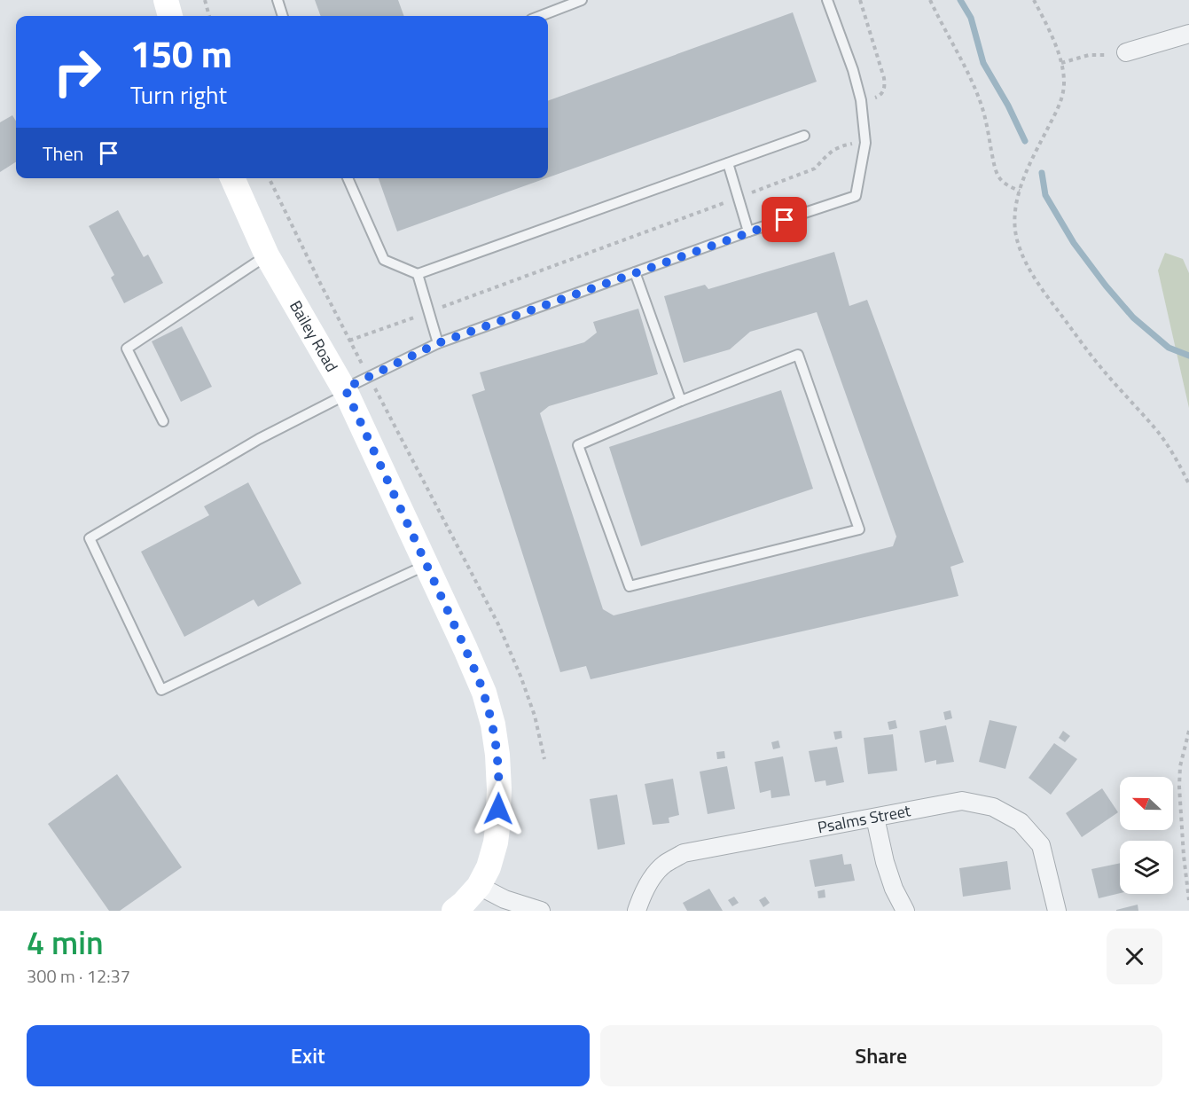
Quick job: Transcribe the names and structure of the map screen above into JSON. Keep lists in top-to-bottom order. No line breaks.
{"streets":{"street":["Bailey Road","Psalms Street"]},"north":"left","page":{"turn":["150 m","Turn right"],"then":"Then","heading":["4 min","300 m · 12:37"],"buttons":["Exit","Share"]}}
